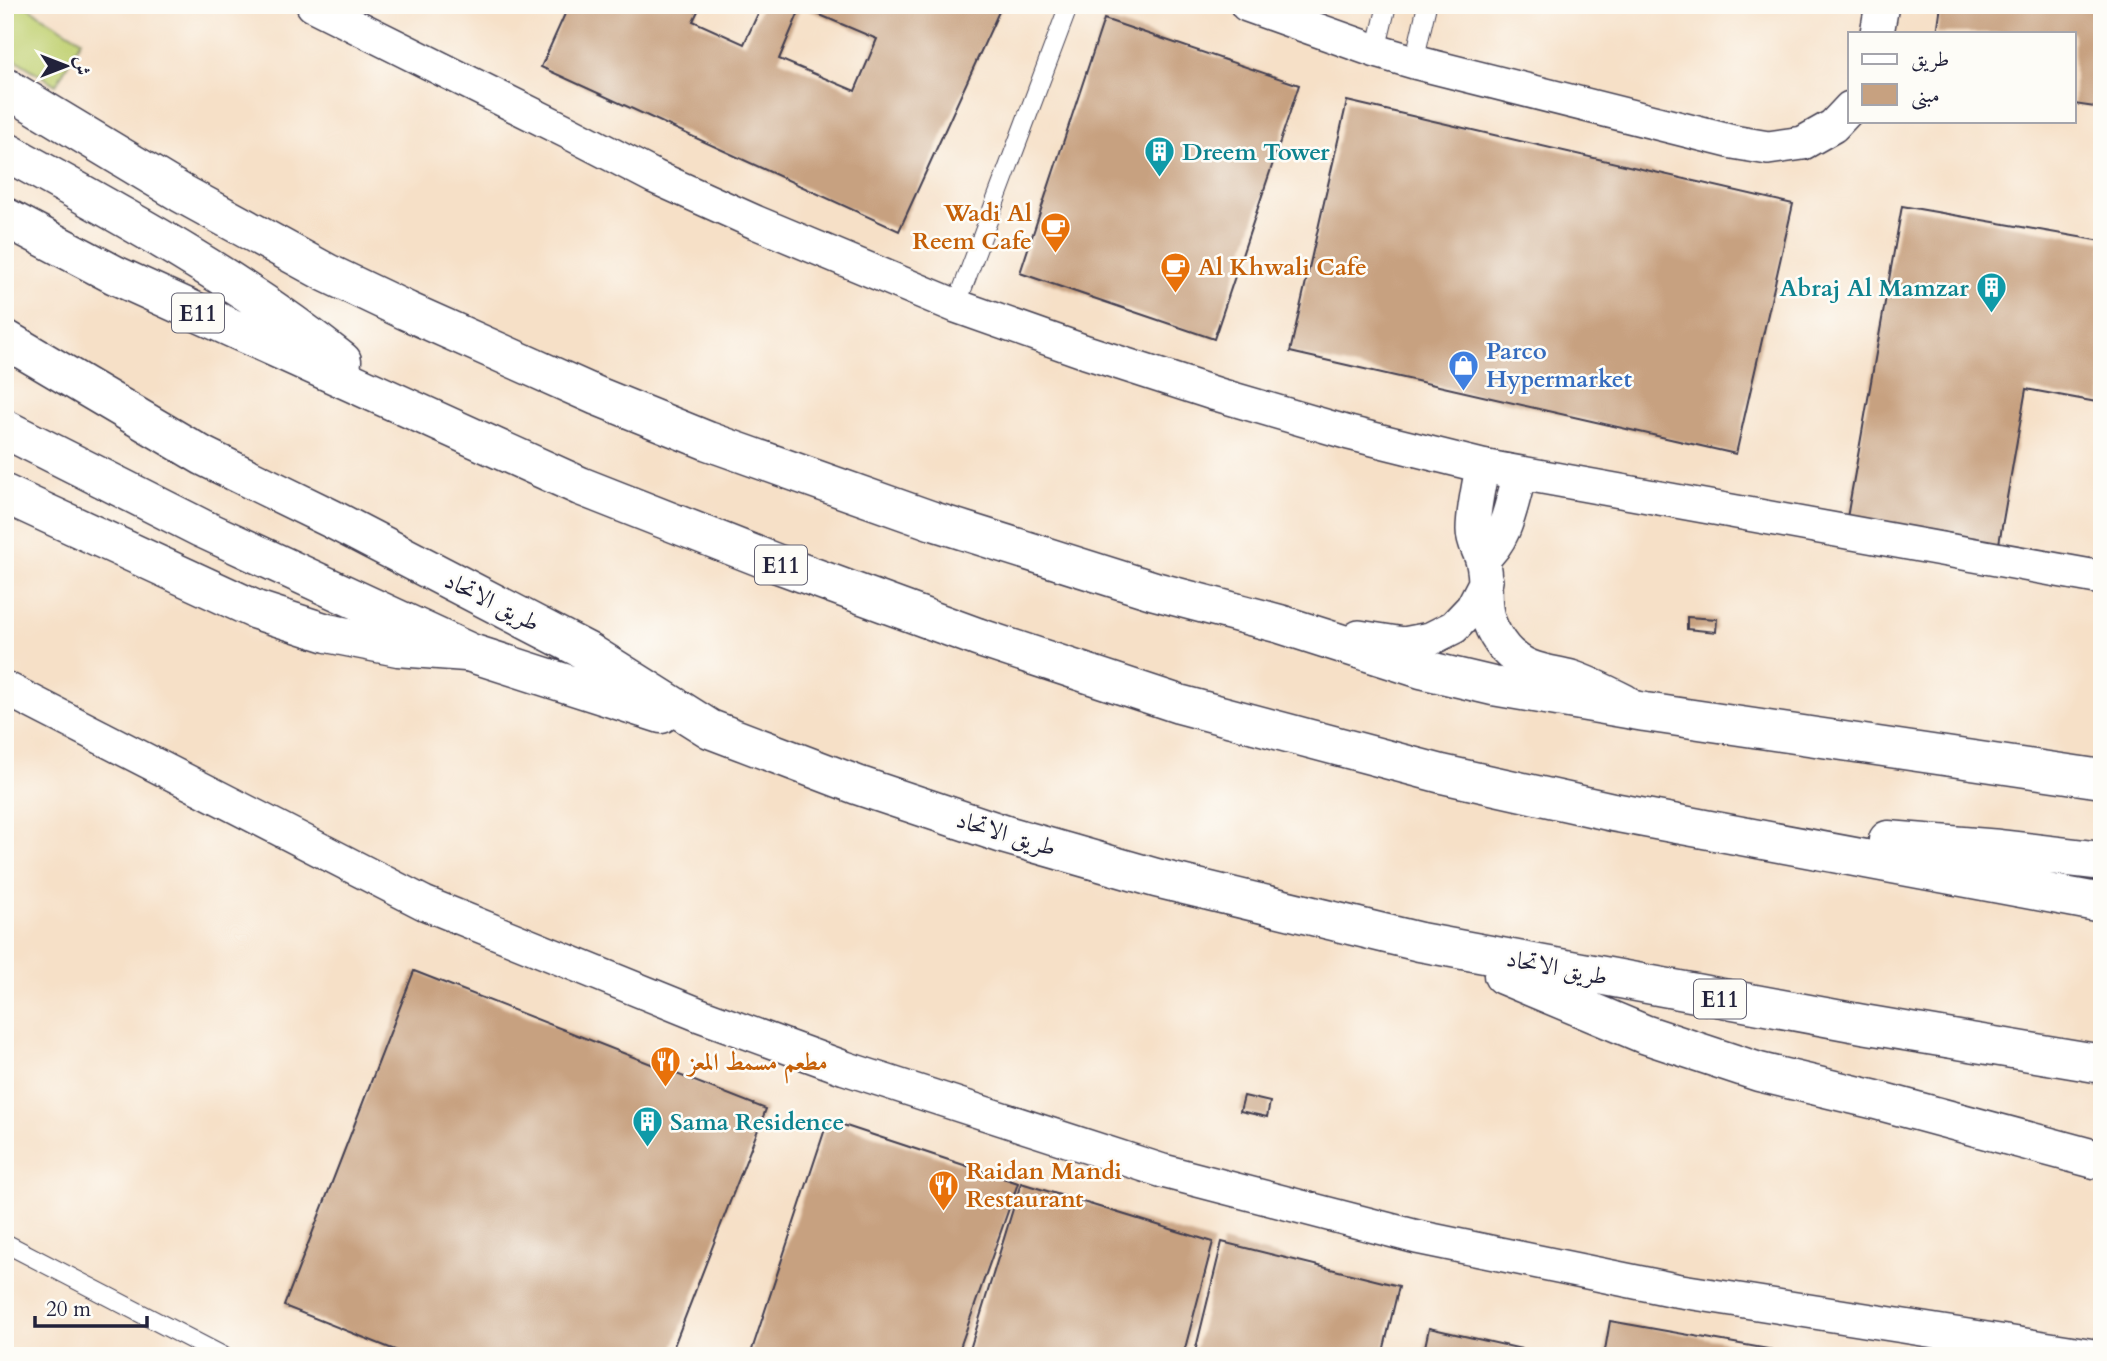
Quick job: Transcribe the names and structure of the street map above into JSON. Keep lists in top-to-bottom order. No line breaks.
{"streets":{"main road":["E11","طريق الاتحاد"]},"places":{"building":["Dreem Tower","Abraj Al Mamzar","Sama Residence"],"cafe":["Wadi Al Reem Cafe","Al Khwali Cafe"],"shop":["Parco Hypermarket"],"restaurant":["مطعم مسمط المعز","Raidan Mandi Restaurant"]},"legend":["طريق","مبنى"],"scale_bar":"20 m","north":"right"}
